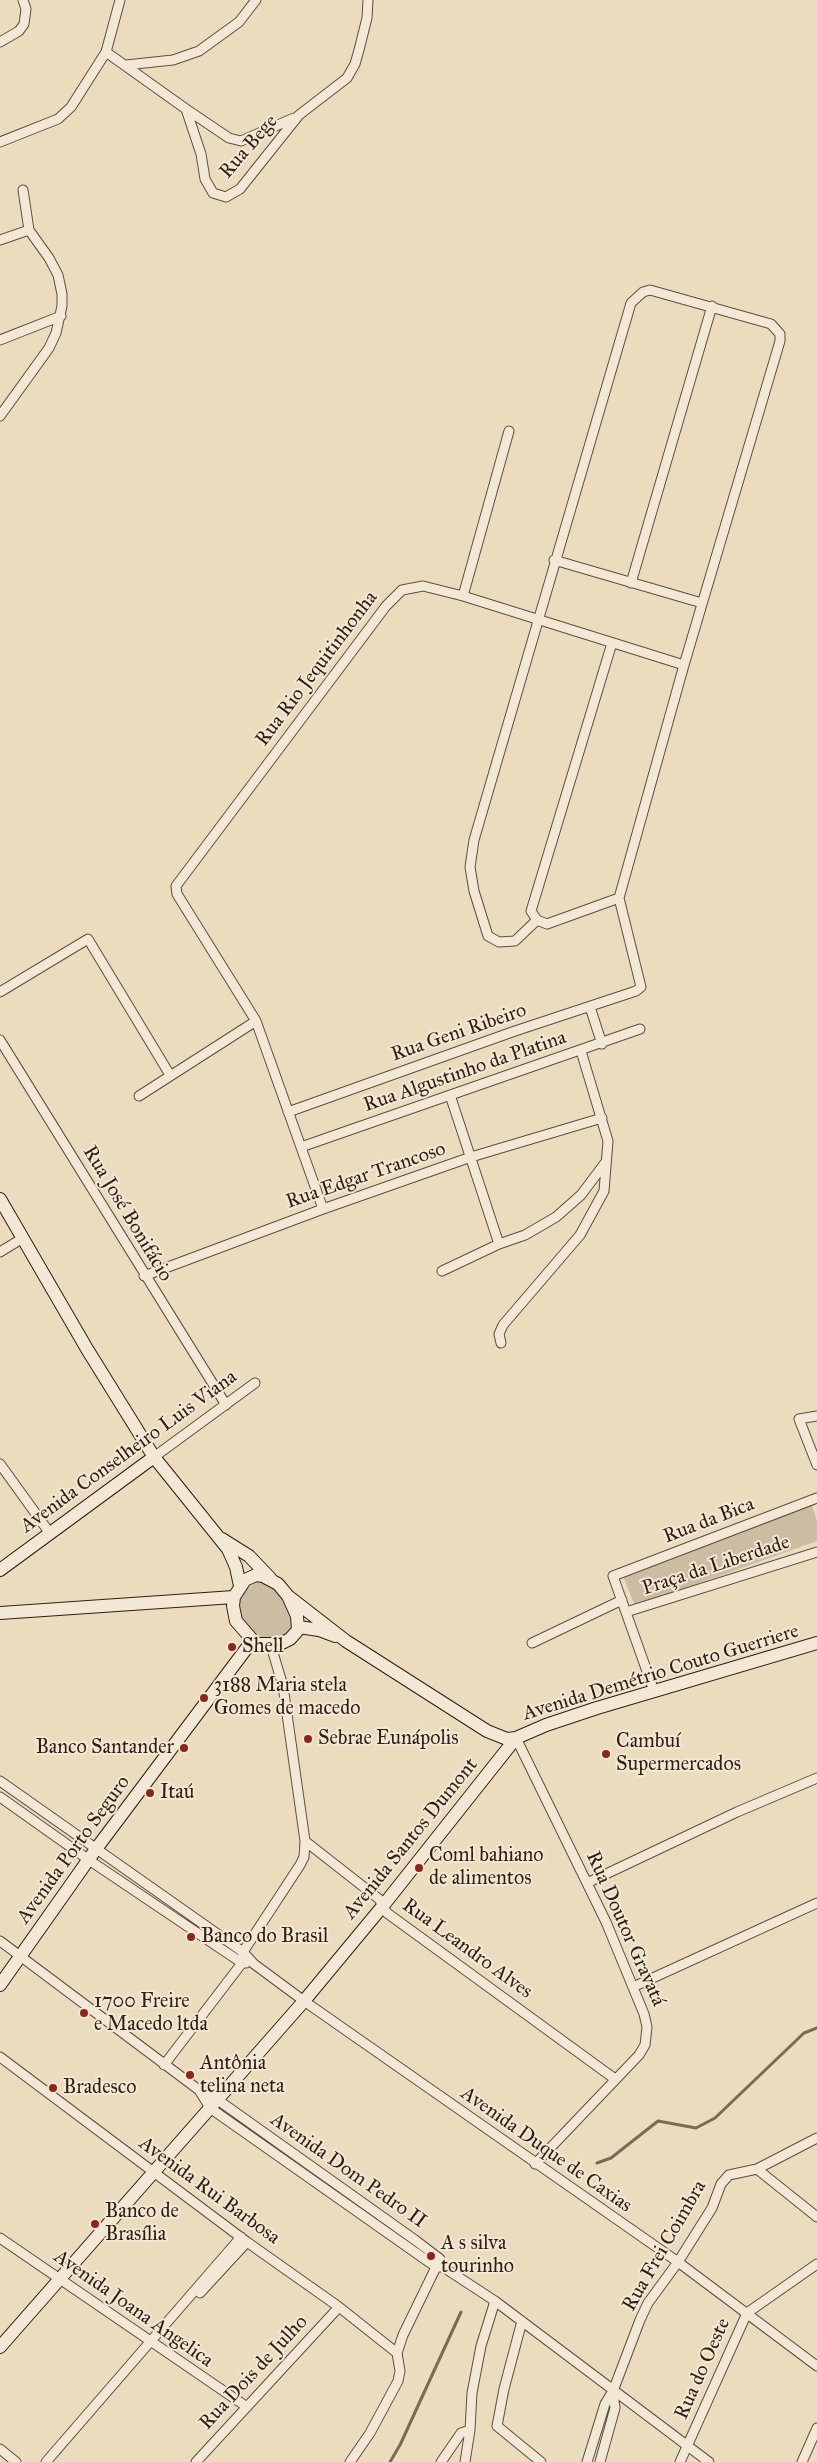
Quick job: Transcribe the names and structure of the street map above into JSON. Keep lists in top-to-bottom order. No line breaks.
{"streets":{"main road":["Avenida Conselheiro Luis Viana","Avenida Demétrio Couto Guerriere","Avenida Santos Dumont","Avenida Porto Seguro"],"street":["Rua Bege","Rua Rio Jequitinhonha","Rua Geni Ribeiro","Rua Algustinho da Platina","Rua Edgar Trancoso","Rua José Bonifácio","Rua da Bica","Praça da Liberdade","Rua Doutor Gravatá","Rua Leandro Alves","Avenida Duque de Caxias","Avenida Dom Pedro II","Avenida Rui Barbosa","Rua Frei Coimbra","Avenida Joana Angelica","Rua do Oeste","Rua Dois de Julho"]},"crossings":[["Rua Edgar Trancoso","Rua José Bonifácio"],["Rua José Bonifácio","Avenida Conselheiro Luis Viana"],["Avenida Demétrio Couto Guerriere","Avenida Santos Dumont"],["Avenida Demétrio Couto Guerriere","Rua Doutor Gravatá"],["Avenida Santos Dumont","Rua Doutor Gravatá"],["Avenida Santos Dumont","Rua Leandro Alves"],["Avenida Santos Dumont","Avenida Duque de Caxias"],["Avenida Santos Dumont","Avenida Dom Pedro II"],["Avenida Santos Dumont","Avenida Rui Barbosa"],["Avenida Santos Dumont","Avenida Joana Angelica"],["Avenida Porto Seguro","Avenida Duque de Caxias"],["Avenida Porto Seguro","Avenida Dom Pedro II"],["Rua Doutor Gravatá","Rua Leandro Alves"],["Rua Doutor Gravatá","Avenida Duque de Caxias"],["Avenida Duque de Caxias","Rua Frei Coimbra"],["Avenida Duque de Caxias","Rua do Oeste"],["Avenida Rui Barbosa","Rua Dois de Julho"],["Avenida Joana Angelica","Rua Dois de Julho"]],"places":["Shell","3188 Maria stela Gomes de macedo","Sebrae Eunápolis","Banco Santander","Cambuí Supermercados","Itaú","Coml bahiano de alimentos","Banco do Brasil","1700 Freire e Macedo ltda","Antônia telina neta","Bradesco","Banco de Brasília","A s silva tourinho"]}
